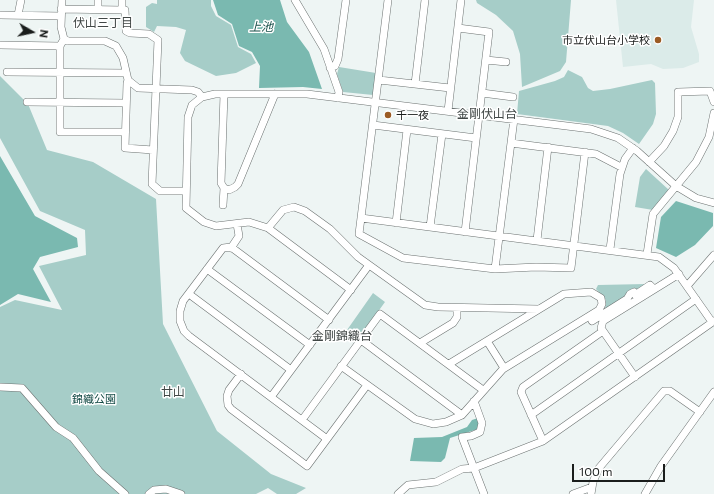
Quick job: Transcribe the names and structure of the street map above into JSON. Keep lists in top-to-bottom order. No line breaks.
{"districts":["伏山三丁目","金剛伏山台","金剛錦織台","廿山"],"water":["上池"],"parks":["錦織公園"],"places":["市立伏山台小学校","千一夜"],"scale_bar":"100 m","north":"right"}
